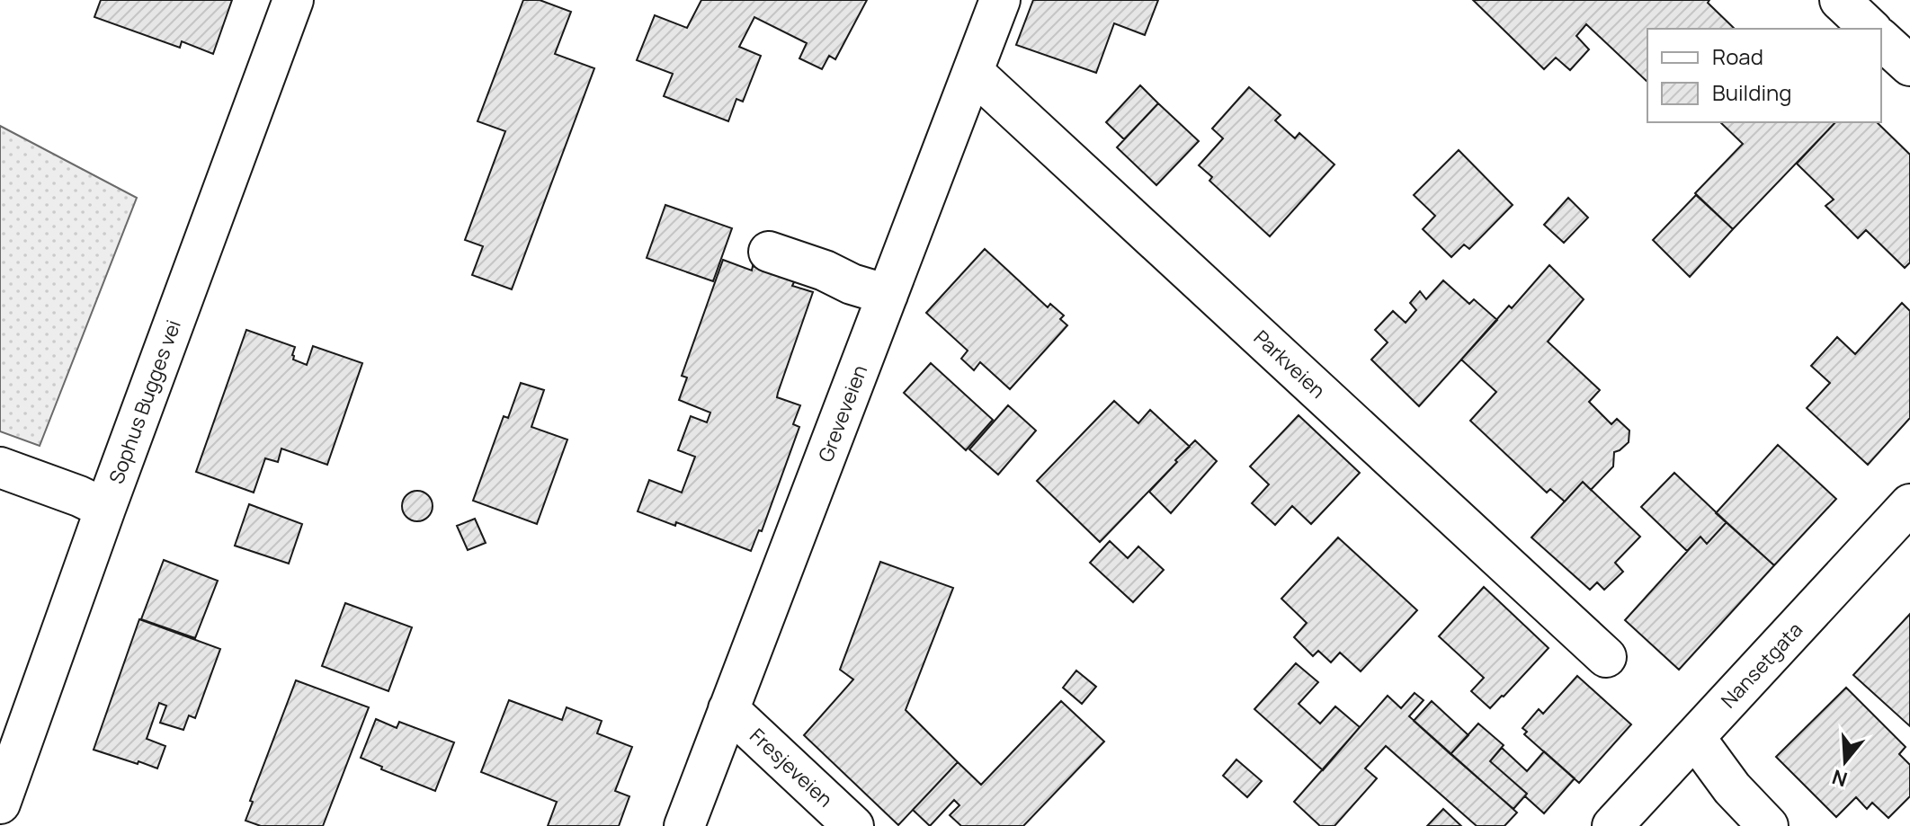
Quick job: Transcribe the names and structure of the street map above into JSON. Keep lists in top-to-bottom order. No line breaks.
{"streets":{"street":["Parkveien","Sophus Bugges vei","Greveveien","Nansetgata","Fresjeveien"]},"crossings":[["Parkveien","Greveveien"],["Greveveien","Fresjeveien"]],"legend":["Road","Building"],"north":"bottom"}
